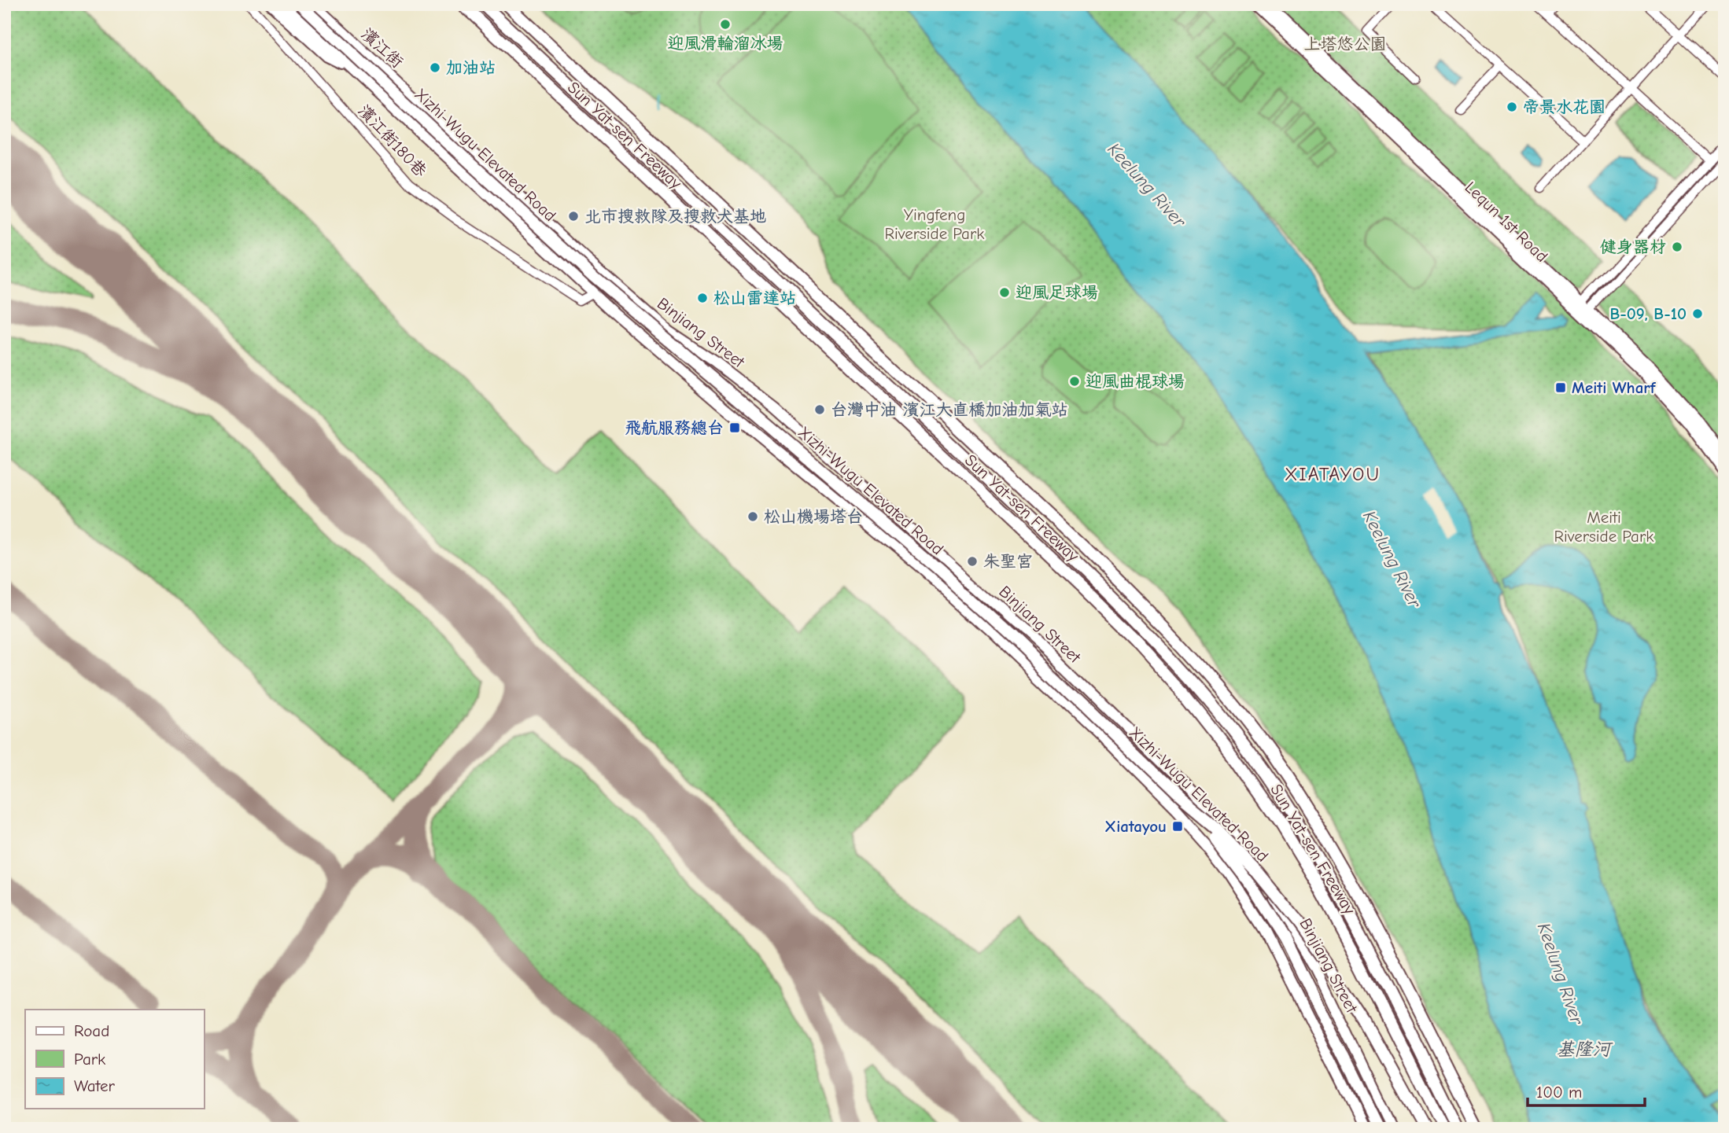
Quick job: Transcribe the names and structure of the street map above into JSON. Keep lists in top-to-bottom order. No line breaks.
{"streets":{"highway":["Sun Yat-sen Freeway","Xizhi-Wugu Elevated Road"],"main road":["濱江街","Lequn 1st Road","Binjiang Street"],"street":["濱江街180巷"]},"crossings":[["濱江街","Binjiang Street"]],"districts":["XIATAYOU"],"water":["Keelung River","基隆河"],"parks":["上塔悠公園","Yingfeng Riverside Park","Meiti Riverside Park"],"places":{"other":["迎風滑輪溜冰場","加油站","帝景水花園","北市搜救隊及搜救犬基地","健身器材","迎風足球場","松山雷達站","B-09, B-10","迎風曲棍球場","台灣中油 濱江大直橋加油加氣站","松山機場塔台","朱聖宮"],"transit":["Meiti Wharf","飛航服務總台","Xiatayou"]},"legend":["Road","Park","Water"],"scale_bar":"100 m"}
